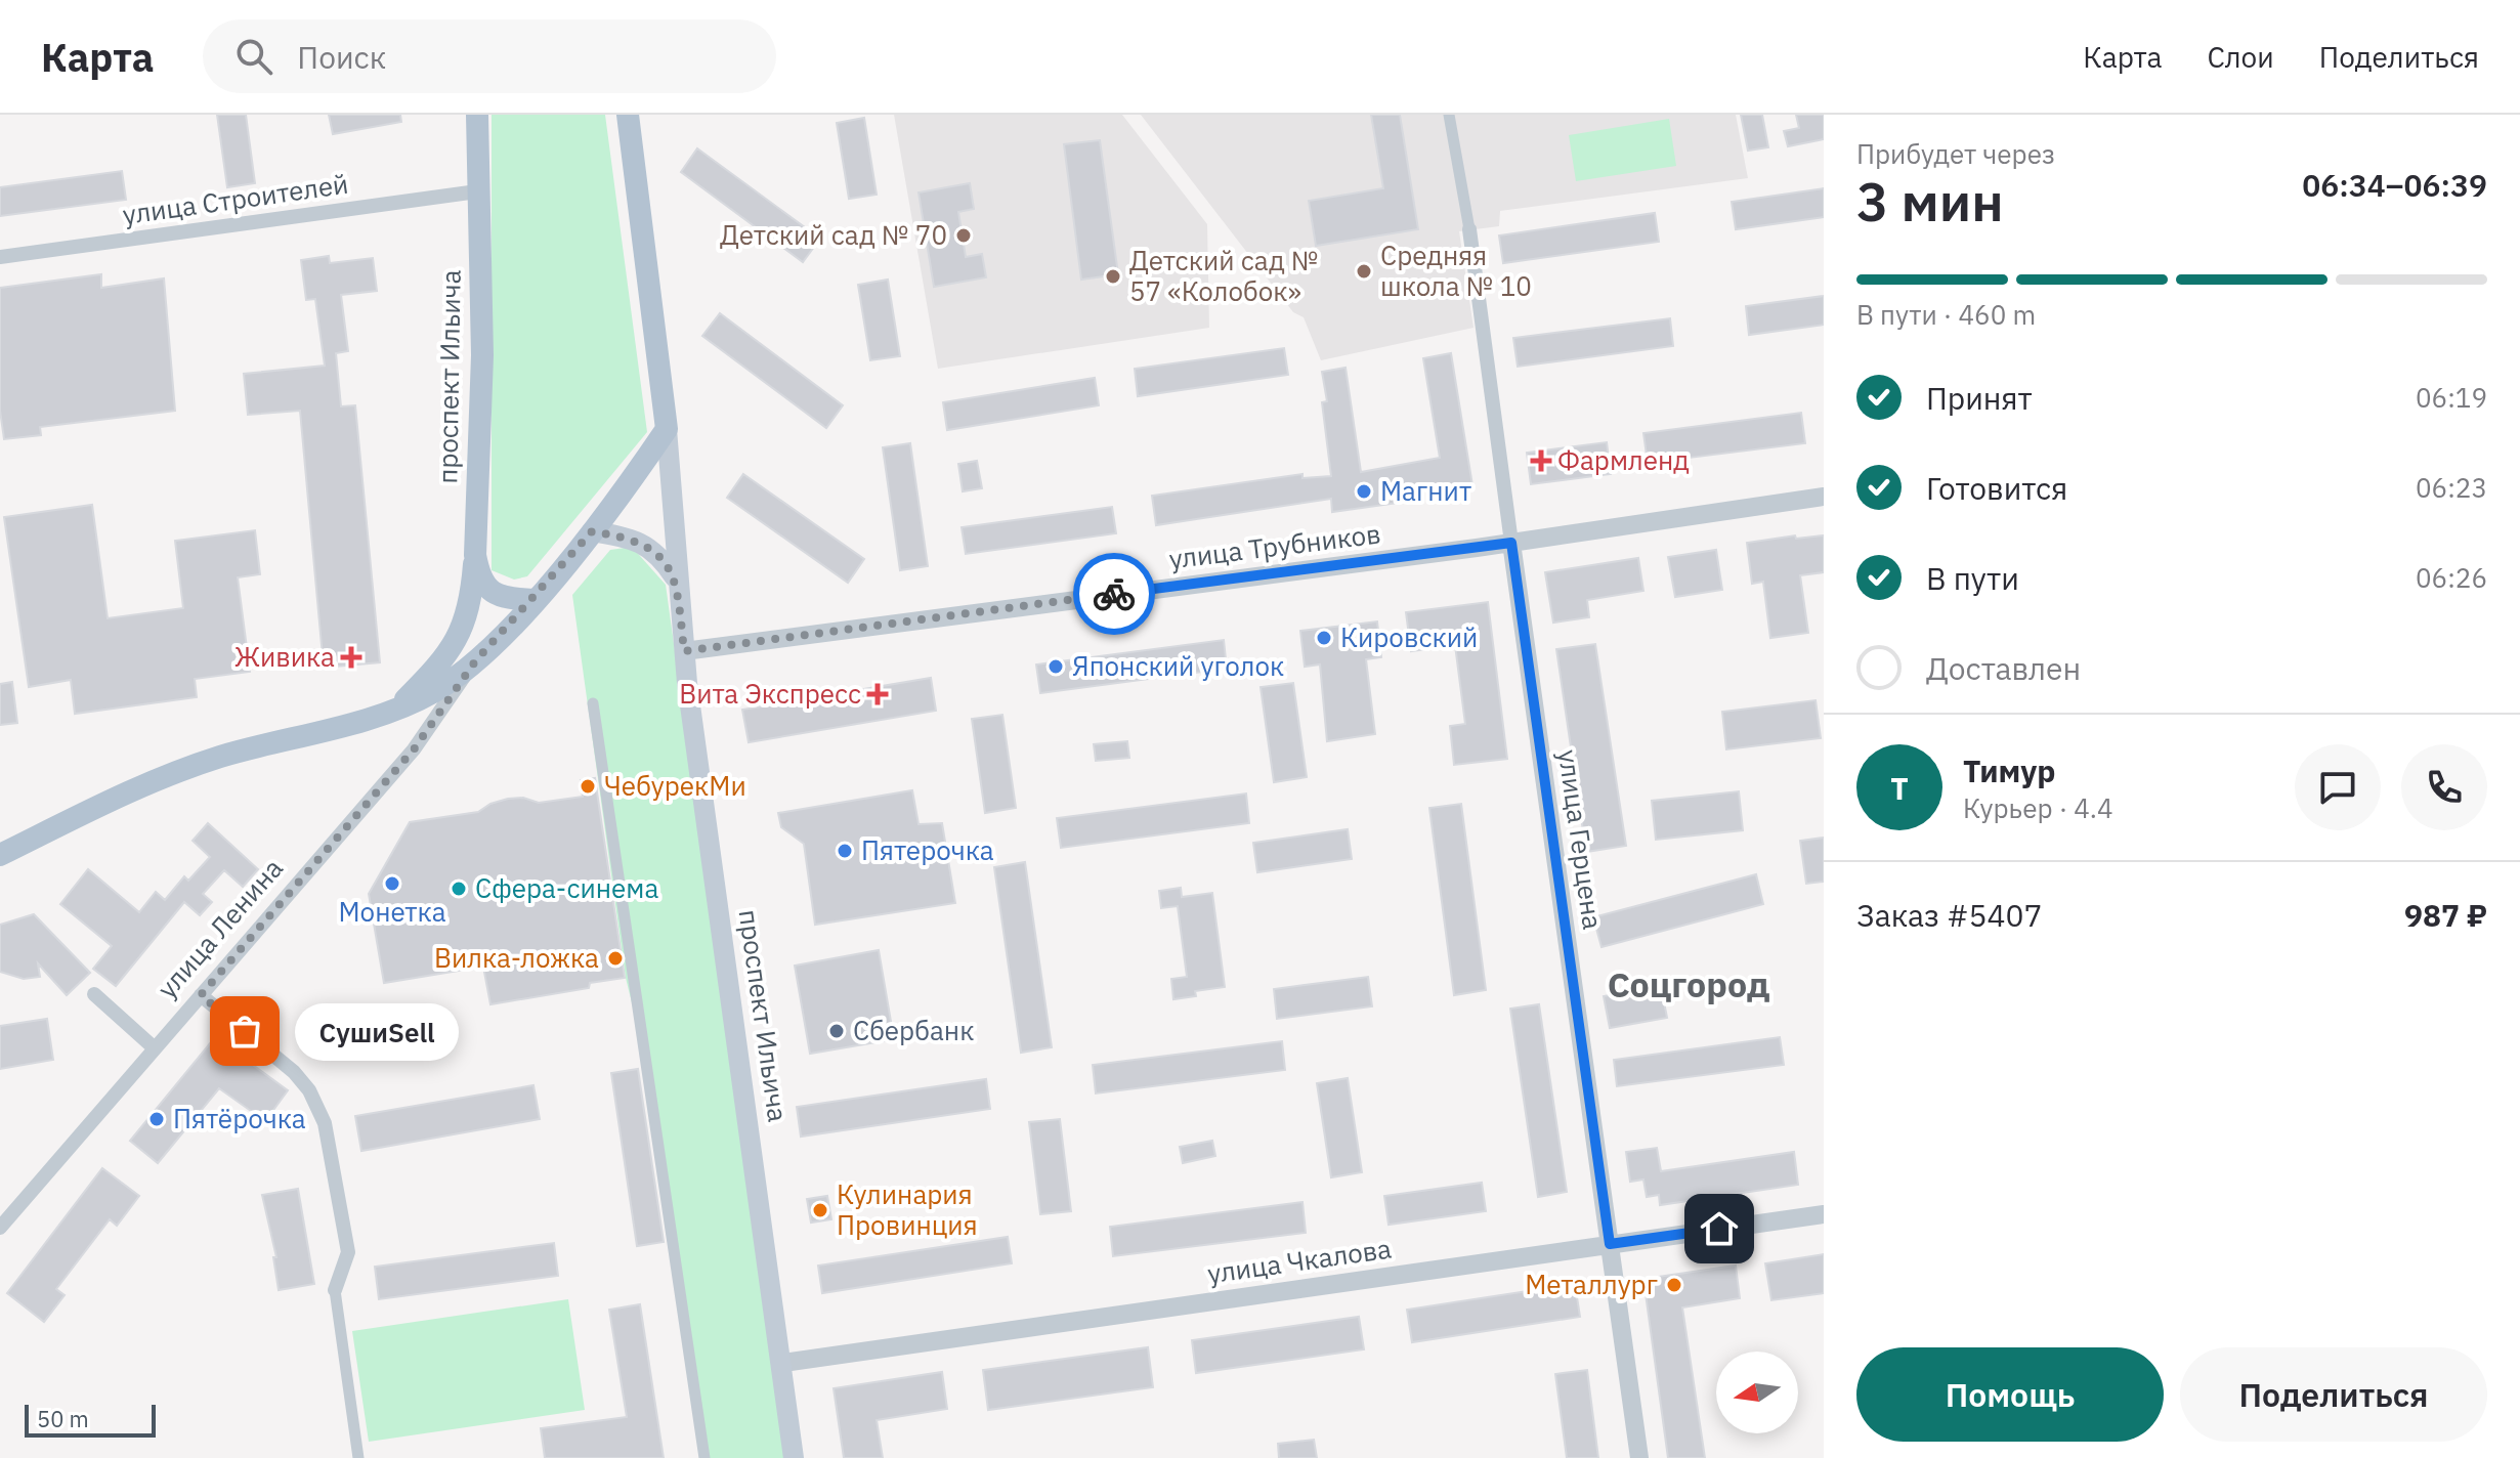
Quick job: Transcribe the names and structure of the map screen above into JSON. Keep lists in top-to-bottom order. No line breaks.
{"streets":{"main road":["проспект Ильича","улица Ленина"],"street":["улица Строителей","улица Трубников","улица Герцена","улица Чкалова"]},"crossings":[["улица Строителей","проспект Ильича"],["проспект Ильича","улица Трубников"],["проспект Ильича","улица Ленина"],["проспект Ильича","улица Чкалова"],["улица Трубников","улица Герцена"],["улица Герцена","улица Чкалова"]],"districts":["Соцгород"],"places":{"other":["Детский сад № 70","Средняя школа № 10","Детский сад № 57 «Колобок»","Магнит","Кировский","Японский уголок","ЧебурекМи","Пятерочка","Монетка","Сфера-синема","Вилка-ложка","СушиSell","Сбербанк","Пятёрочка","Кулинария Провинция","Металлург"],"health":["Фармленд","Живика","Вита Экспресс"]},"scale_bar":"50 m","north":"left","page":{"header":"Карта","search":"Поиск","nav":["Карта","Слои","Поделиться"],"heading":["3 мин","Прибудет через","06:34–06:39"],"panel":["Тимур","Курьер · 4.4","Заказ #5407","987 ₽"],"bar":"В пути · 460 m","list":[["Принят","06:19"],["Готовится","06:23"],["В пути","06:26"],"Доставлен"],"round":"Т","bubble":"СушиSell","buttons":["Помощь","Поделиться"],"scale":"50 m"}}
